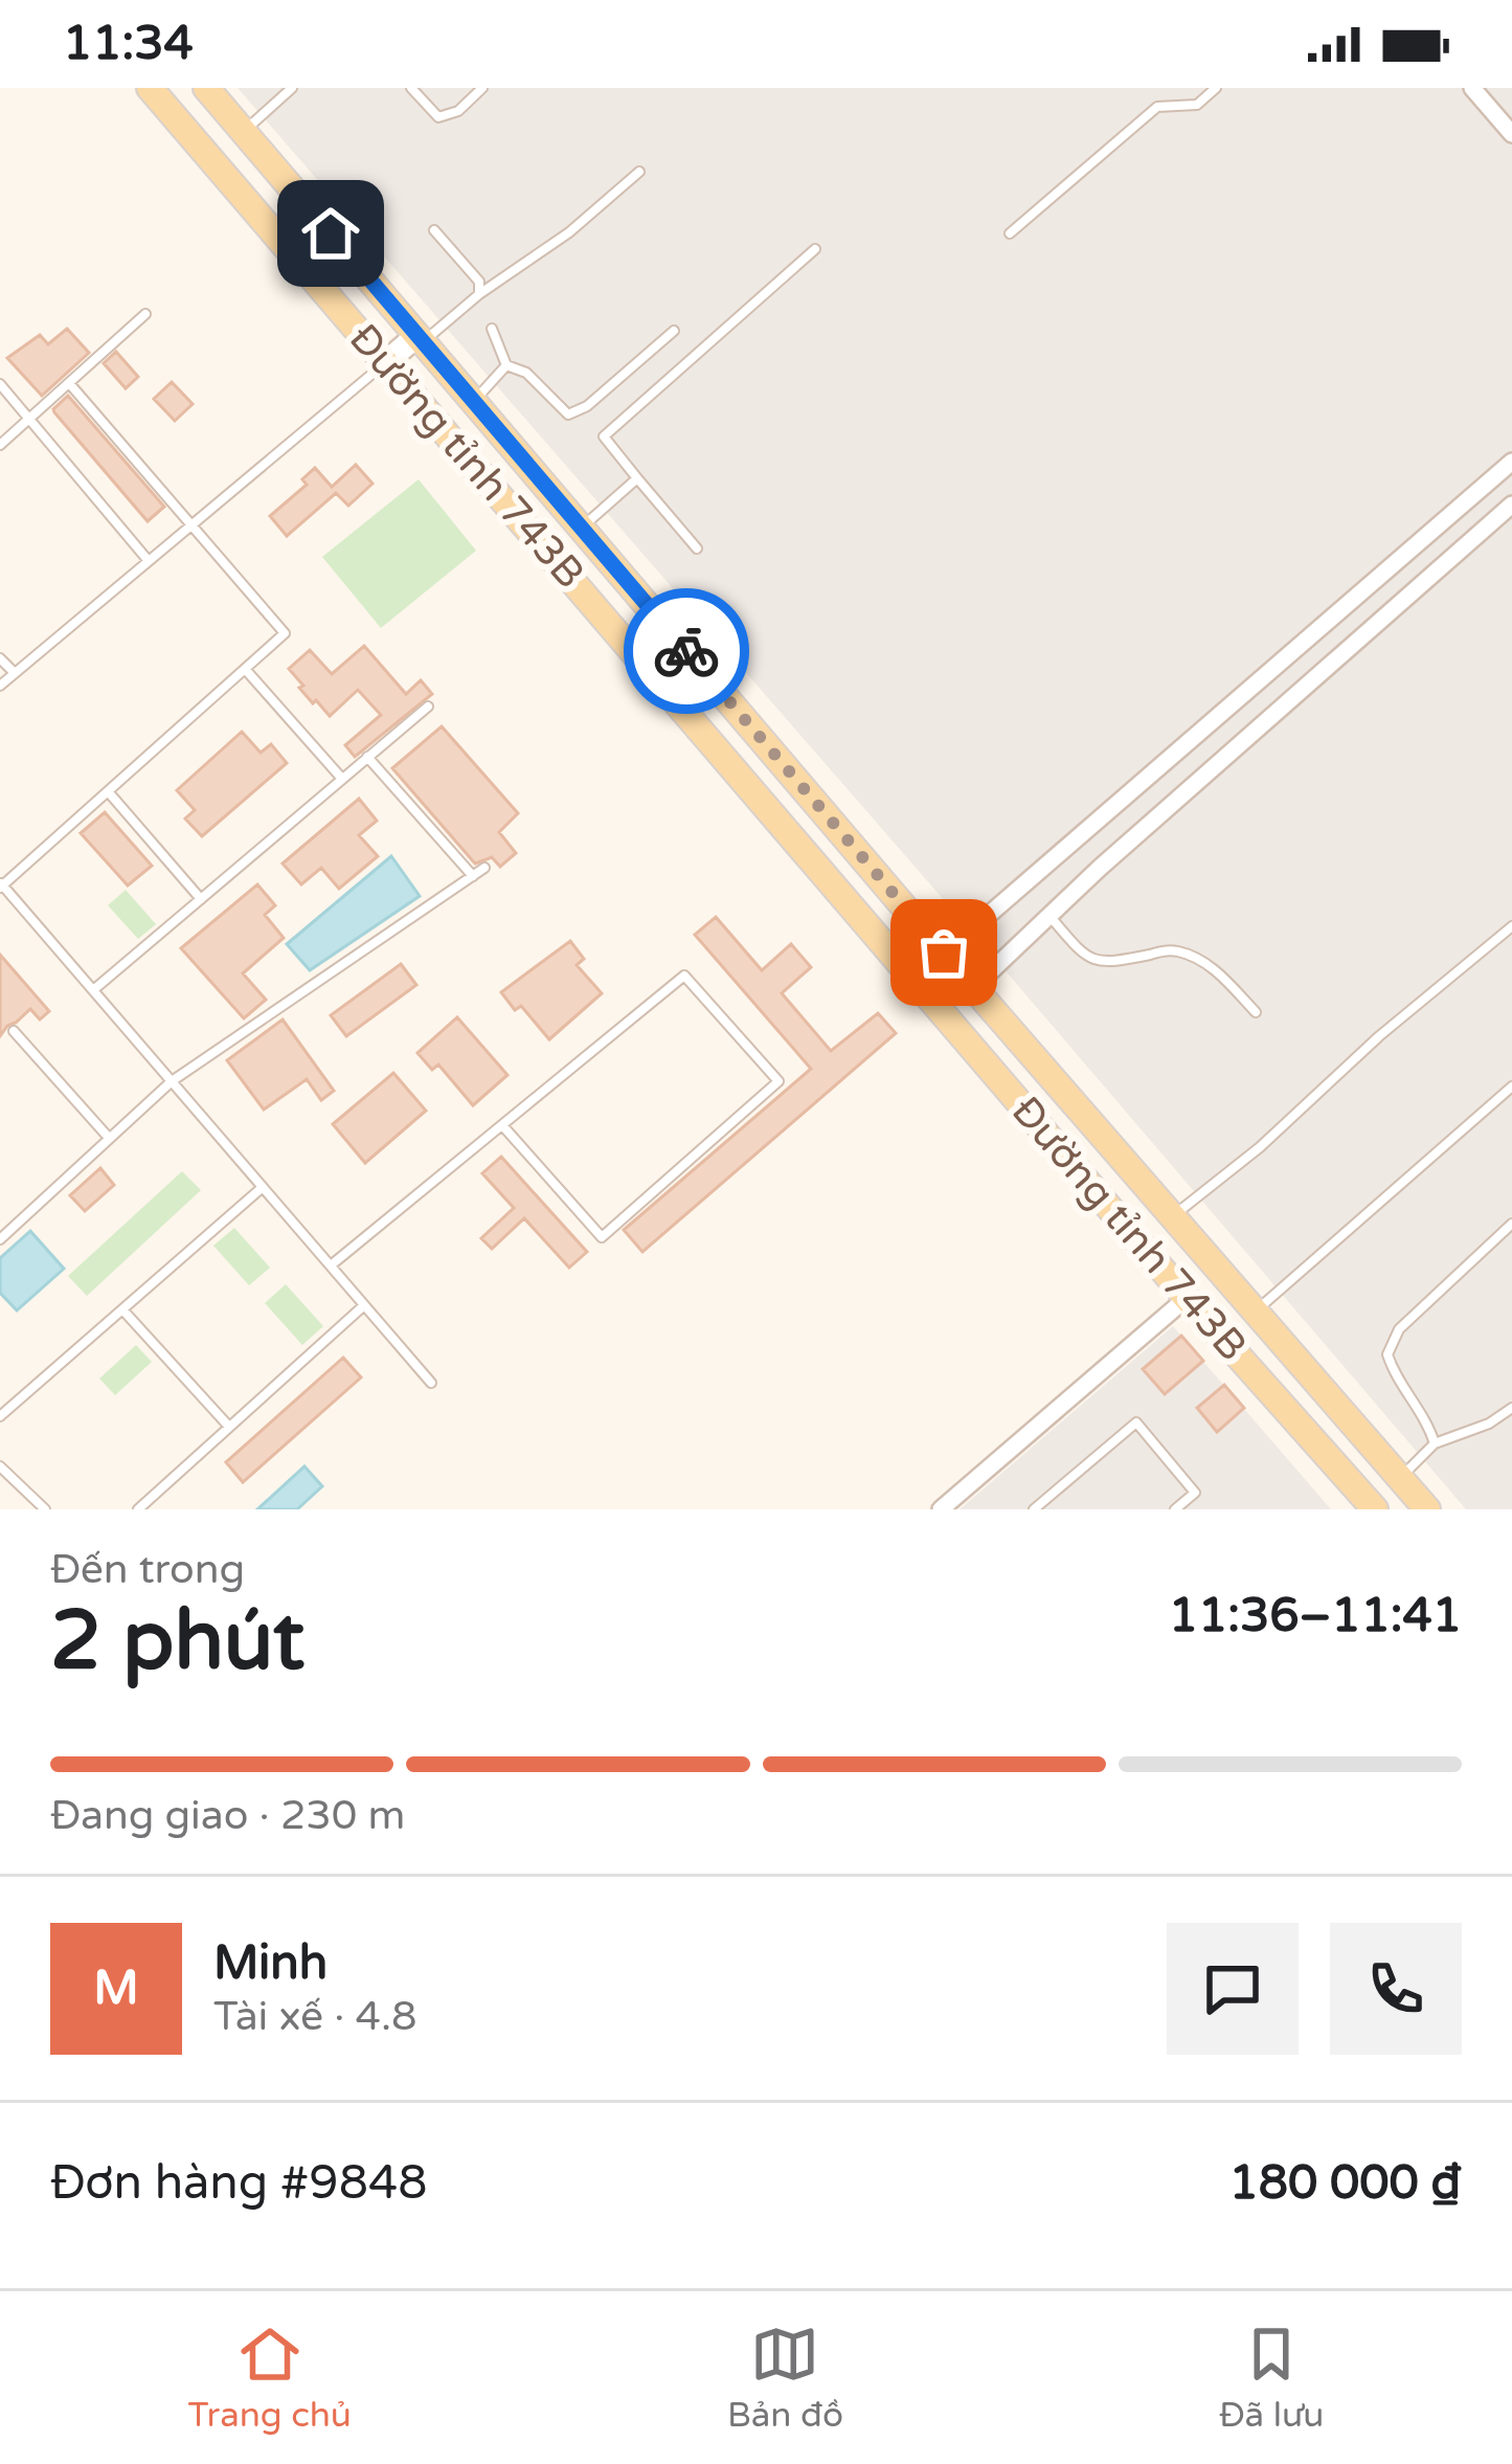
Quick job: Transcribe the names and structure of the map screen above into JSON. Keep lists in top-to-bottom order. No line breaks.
{"streets":{"main road":["Đường tỉnh 743B"]},"page":{"status":"11:34","heading":["2 phút","Đến trong","11:36–11:41"],"panel":["Minh","Tài xế · 4.8","Đơn hàng #9848","180 000 ₫"],"bar":"Đang giao · 230 m","round":"M","tabs":["Trang chủ","Bản đồ","Đã lưu"]}}
